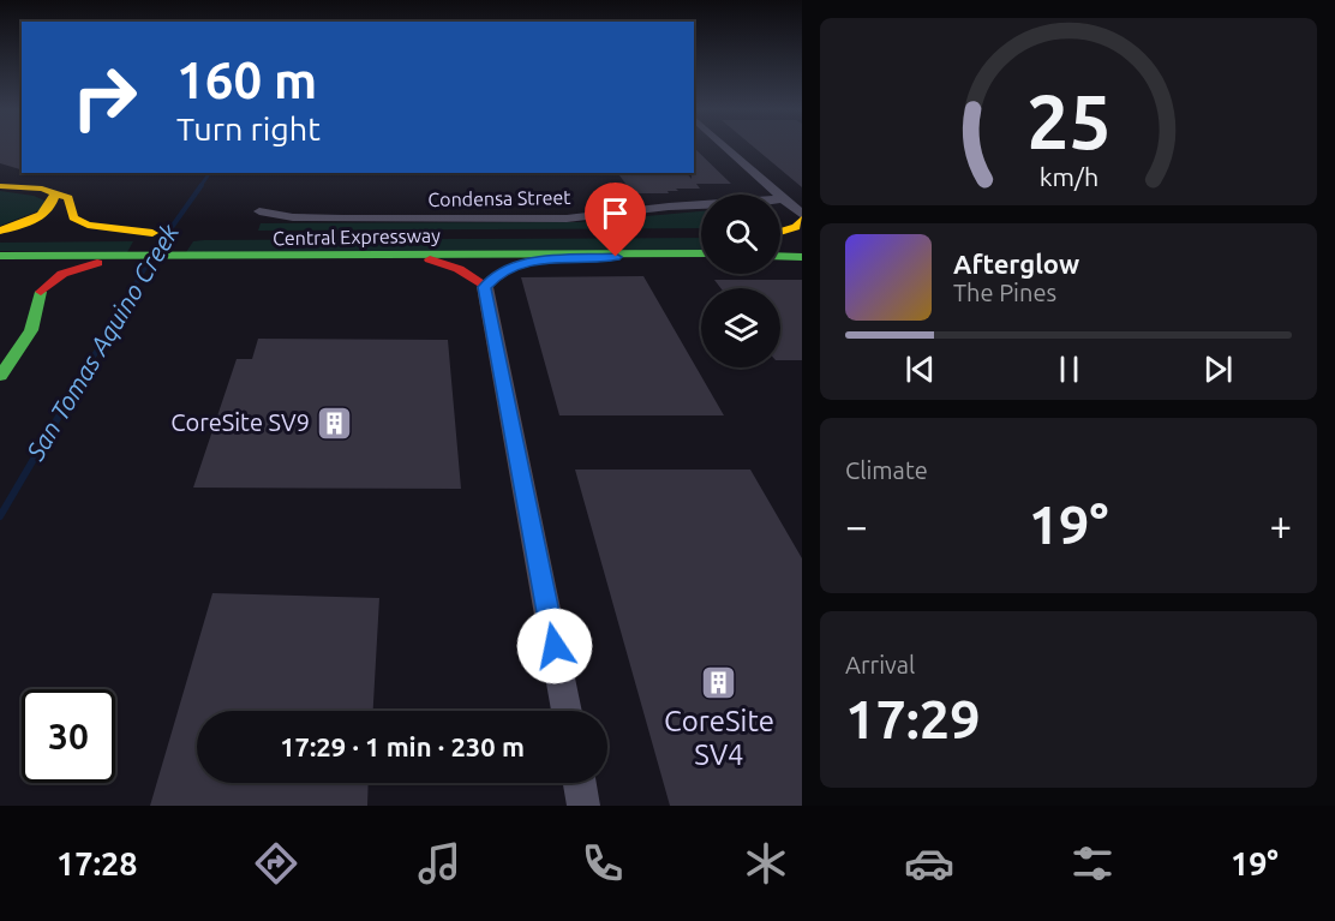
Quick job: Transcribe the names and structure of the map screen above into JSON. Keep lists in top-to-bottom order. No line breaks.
{"streets":{"highway":["Central Expressway"],"street":["Condensa Street"]},"water":["San Tomas Aquino Creek"],"places":{"building":["CoreSite SV9","CoreSite SV4"]},"page":{"turn":["160 m","Turn right"],"song":["Afterglow","The Pines"],"tile":["Climate",["Arrival","17:29"]],"heat":["−","19°","+"],"limit":"30","trip":"17:29 · 1 min · 230 m","tabs":["17:28","19°"],"gauge":["25","km/h"]}}
